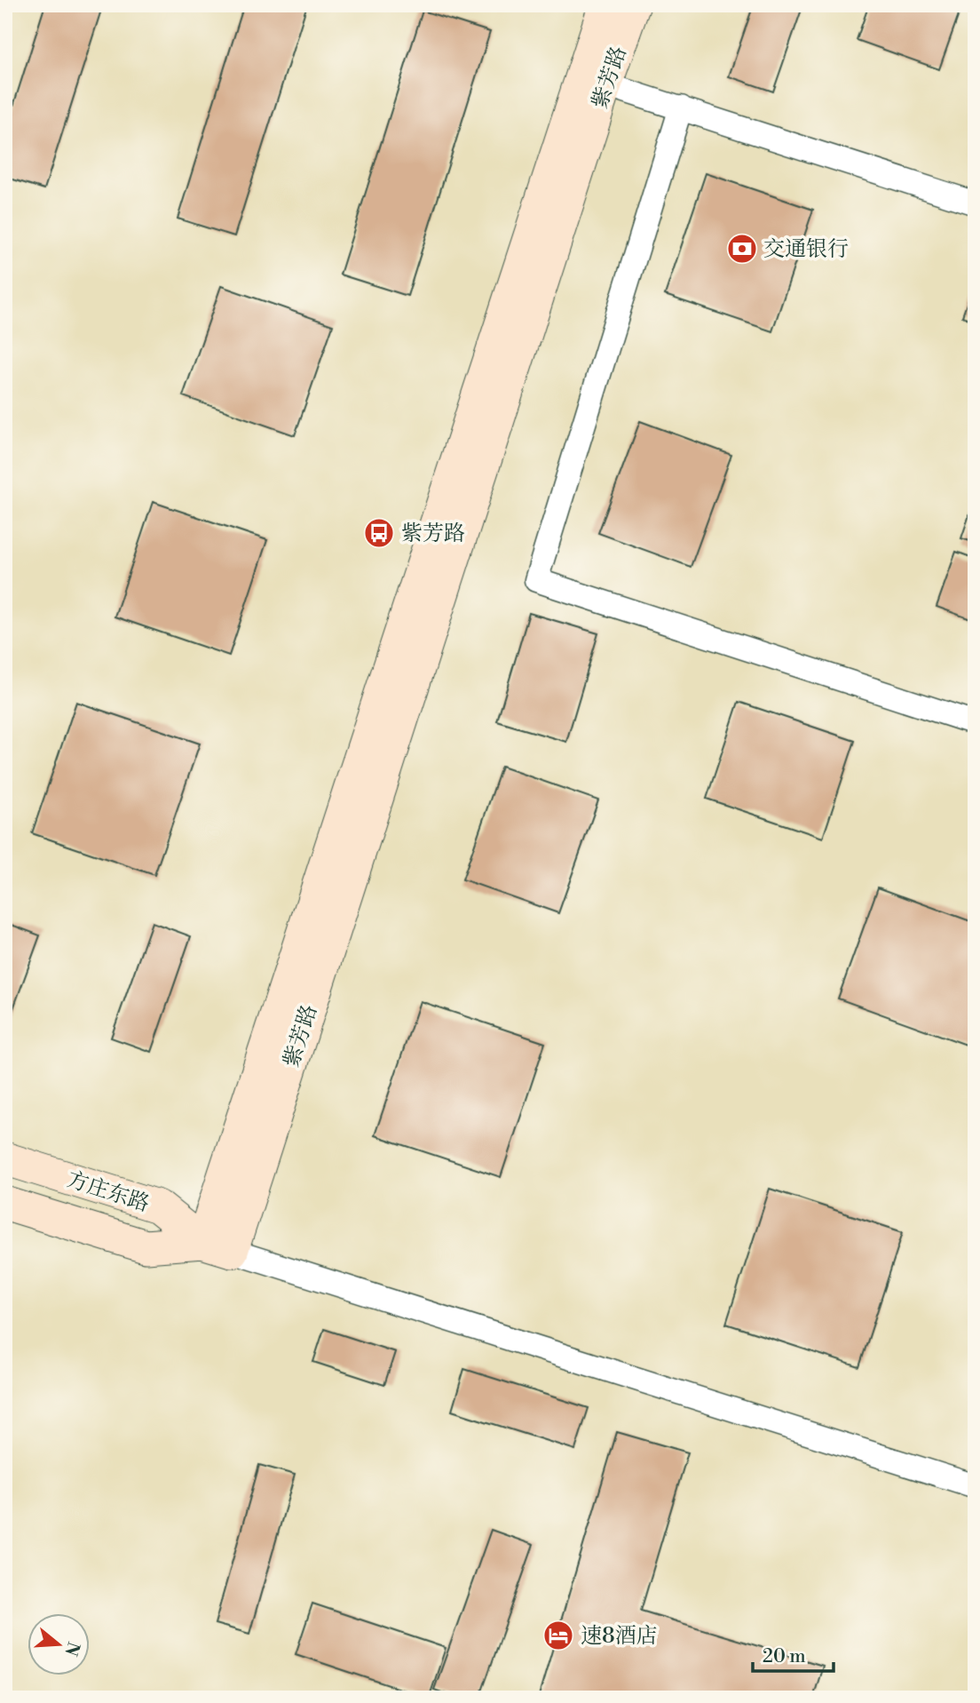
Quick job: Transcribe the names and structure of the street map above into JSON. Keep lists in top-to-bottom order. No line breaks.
{"streets":{"street":["紫芳路","方庄东路"]},"crossings":[["紫芳路","方庄东路"]],"places":{"bank":["交通银行"],"bus stop":["紫芳路"],"hotel":["速8酒店"]},"scale_bar":"20 m","north":"right"}
